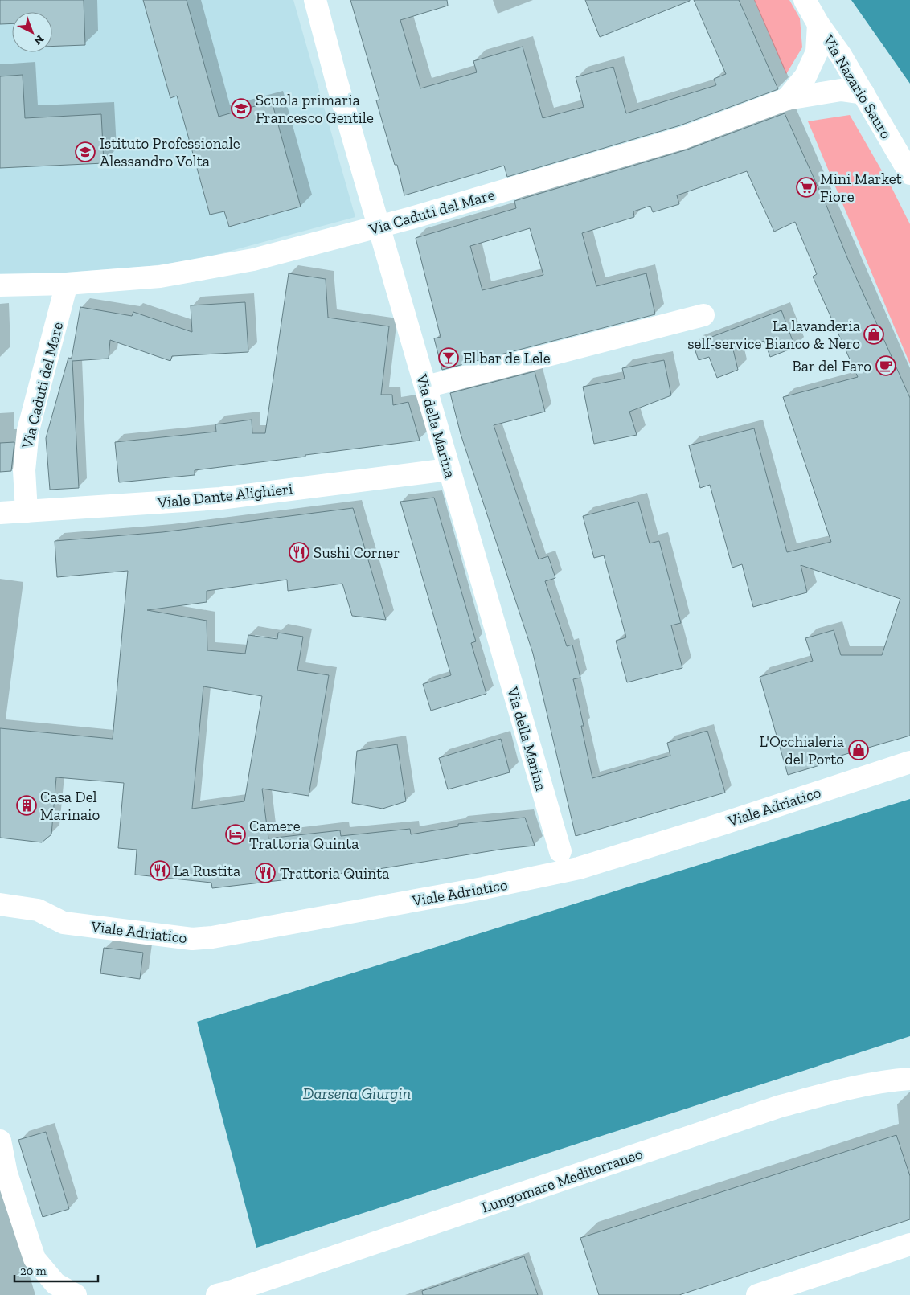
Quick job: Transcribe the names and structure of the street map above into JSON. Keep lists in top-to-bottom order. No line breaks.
{"streets":{"street":["Via Nazario Sauro","Via Caduti del Mare","Via della Marina","Viale Dante Alighieri","Viale Adriatico","Lungomare Mediterraneo"]},"crossings":[["Via Nazario Sauro","Via Caduti del Mare"],["Via Caduti del Mare","Via della Marina"],["Via Caduti del Mare","Viale Dante Alighieri"],["Via della Marina","Viale Dante Alighieri"]],"water":["Darsena Giurgin"],"places":{"school or university":["Scuola primaria Francesco Gentile","Istituto Professionale Alessandro Volta"],"supermarket":["Mini Market Fiore"],"shop":["La lavanderia self-service Bianco & Nero","L'Occhialeria del Porto"],"bar":["El bar de Lele"],"cafe":["Bar del Faro"],"restaurant":["Sushi Corner","La Rustita","Trattoria Quinta"],"building":["Casa Del Marinaio"],"hotel":["Camere Trattoria Quinta"]},"scale_bar":"20 m","north":"bottom right"}
